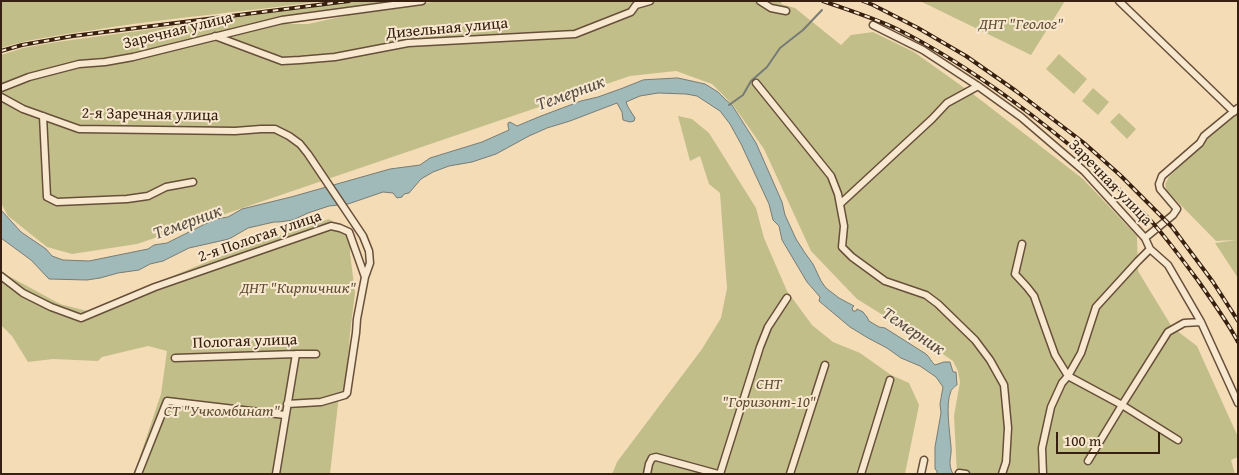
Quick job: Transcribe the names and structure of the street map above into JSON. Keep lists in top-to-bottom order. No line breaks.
{"streets":{"street":["Дизельная улица","Заречная улица","2-я Заречная улица","2-я Пологая улица","Пологая улица"]},"crossings":[["Дизельная улица","Заречная улица"],["2-я Заречная улица","2-я Пологая улица"]],"water":["Темерник"],"parks":["ДНТ \"Геолог\"","ДНТ \"Кирпичник\"","СНТ \"Горизонт-10\"","СТ \"Учкомбинат\""],"scale_bar":"100 m"}
